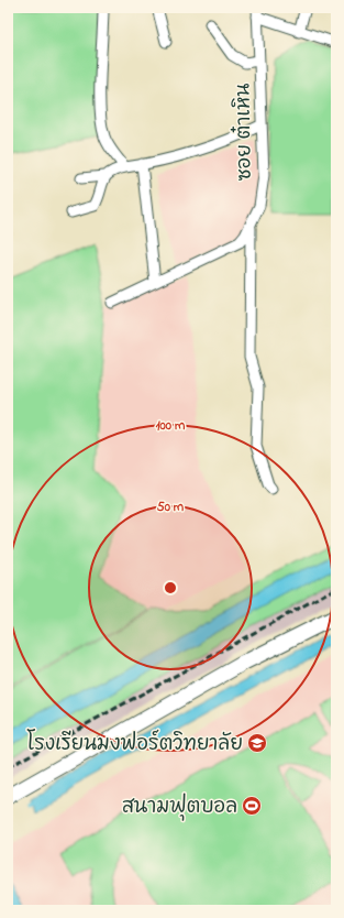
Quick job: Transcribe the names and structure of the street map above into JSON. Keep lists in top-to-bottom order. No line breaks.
{"streets":{"street":["ซอย ต๋าเหิน"]},"places":{"school or university":["โรงเรียนมงฟอร์ตวิทยาลัย"],"sports":["สนามฟุตบอล"]},"rings":["100 m","50 m"]}
